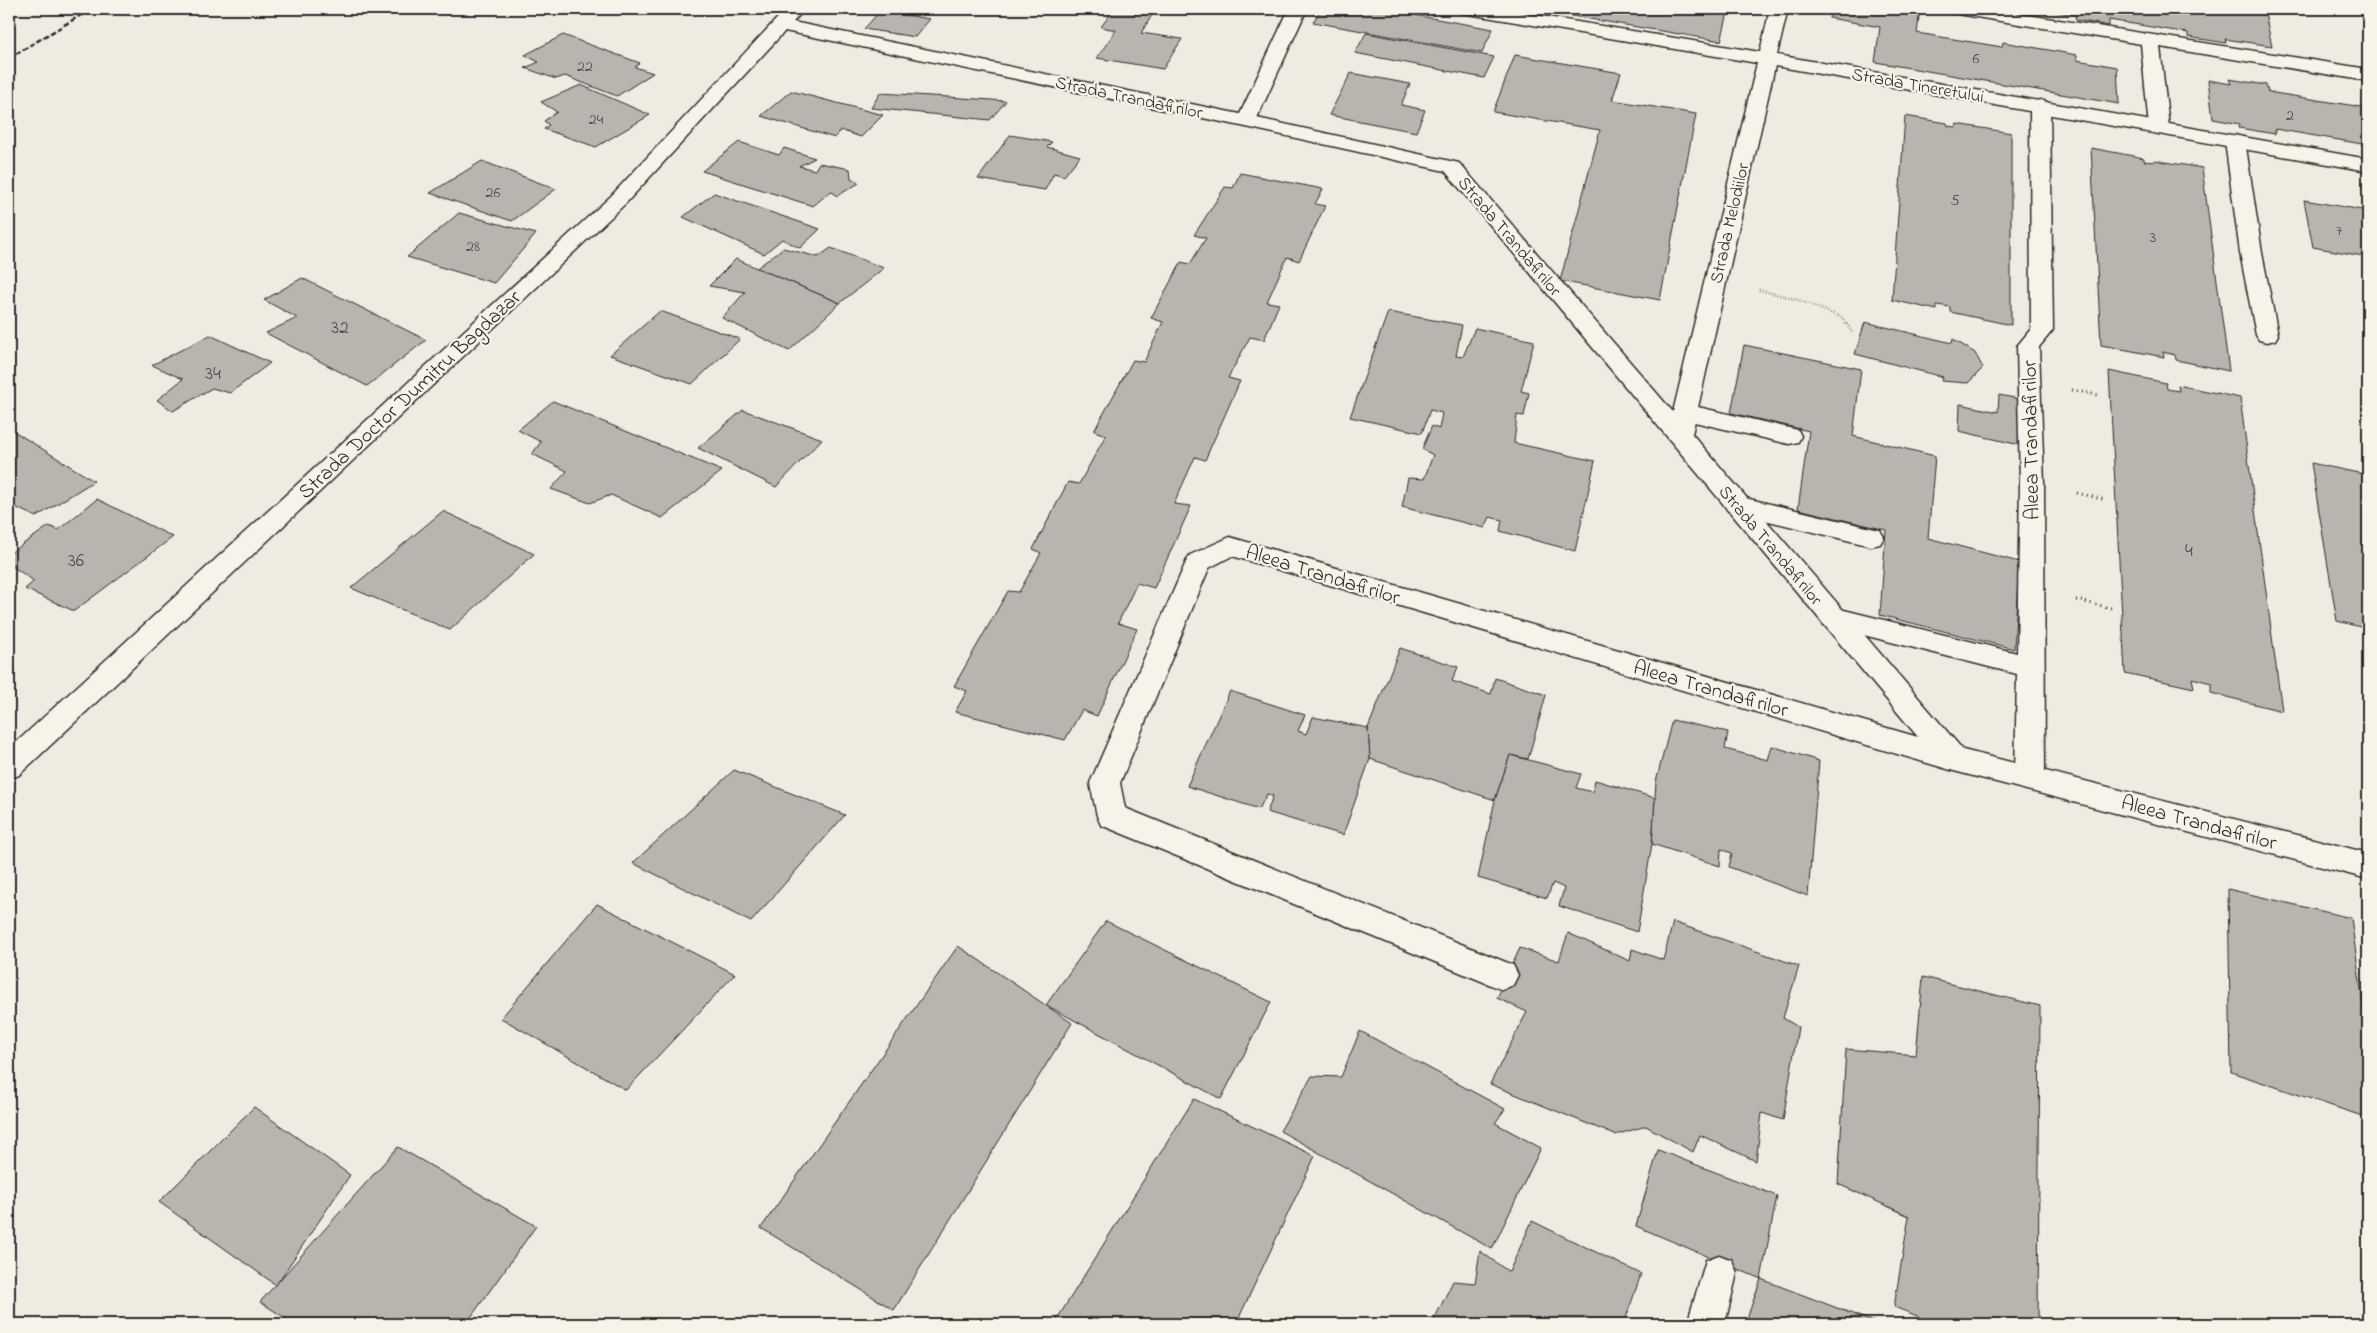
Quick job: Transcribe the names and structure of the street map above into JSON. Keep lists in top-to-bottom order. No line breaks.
{"streets":{"street":["Strada Tineretului","Strada Trandafirilor","Strada Melodiilor","Strada Doctor Dumitru Bagdazar","Aleea Trandafirilor"]},"crossings":[["Strada Tineretului","Strada Melodiilor"],["Strada Tineretului","Aleea Trandafirilor"],["Strada Trandafirilor","Strada Melodiilor"],["Strada Trandafirilor","Strada Doctor Dumitru Bagdazar"],["Strada Trandafirilor","Aleea Trandafirilor"]],"house_numbers":["6","22","2","24","26","5","7","3","28","32","34","4","36"]}
